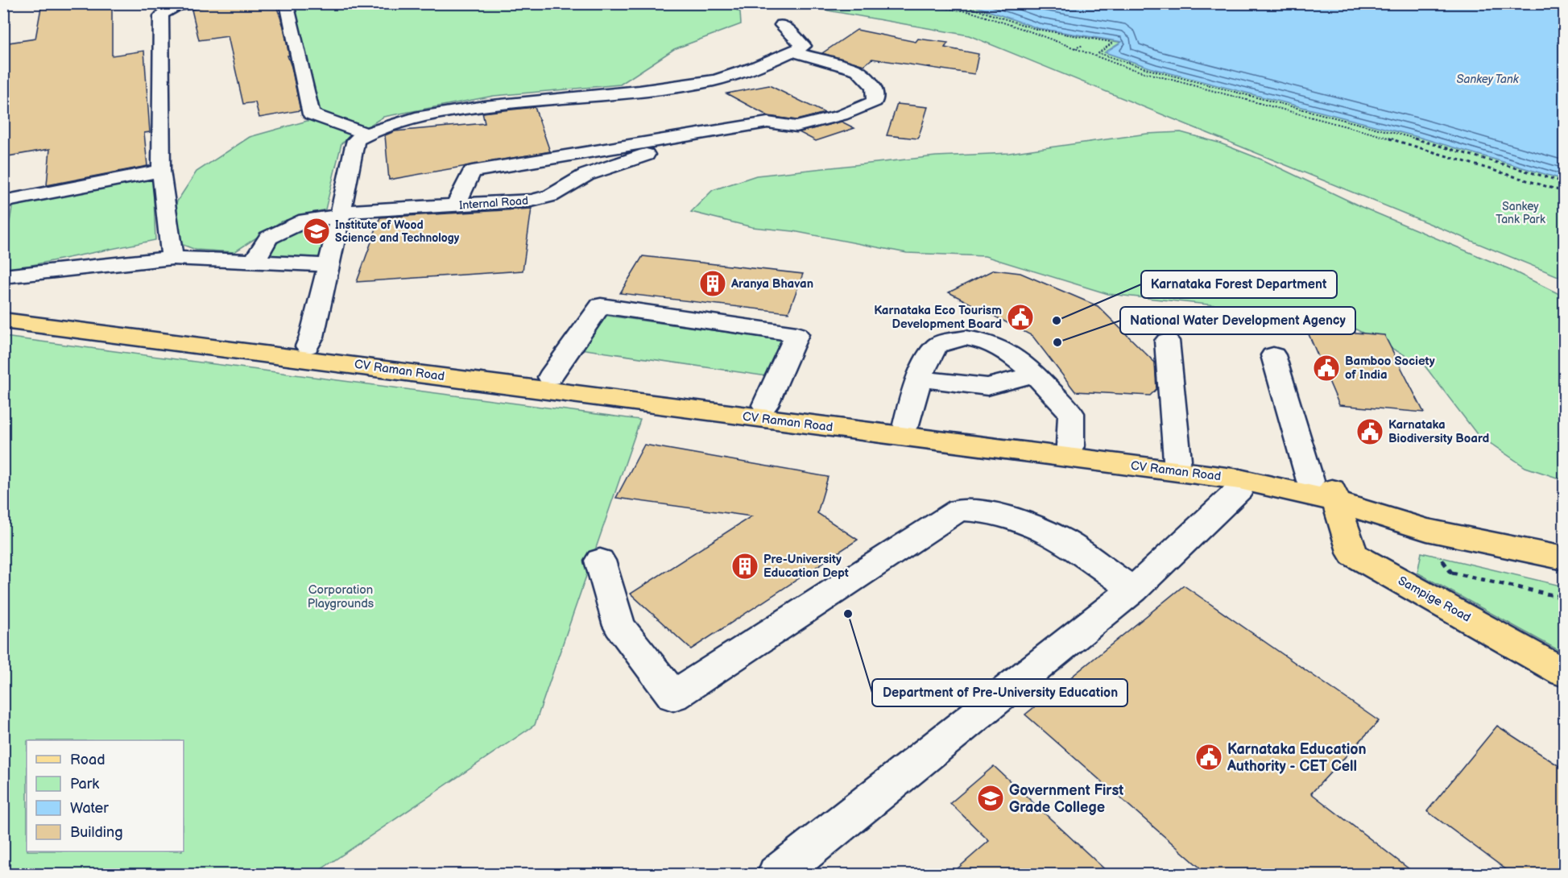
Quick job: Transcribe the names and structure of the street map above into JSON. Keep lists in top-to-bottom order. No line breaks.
{"streets":{"main road":["CV Raman Road","Sampige Road"],"lane":["Internal Road"]},"crossings":[["CV Raman Road","Sampige Road"]],"water":["Sankey Tank"],"parks":["Sankey Tank Park","Corporation Playgrounds"],"places":{"school or university":["Institute of Wood Science and Technology","Government First Grade College"],"building":["Aranya Bhavan","Pre-University Education Dept"],"public building":["Karnataka Eco Tourism Development Board","Bamboo Society of India","Karnataka Biodiversity Board","Karnataka Education Authority - CET Cell"],"other":["Karnataka Forest Department","National Water Development Agency","Department of Pre-University Education"]},"legend":["Road","Park","Water","Building"]}
